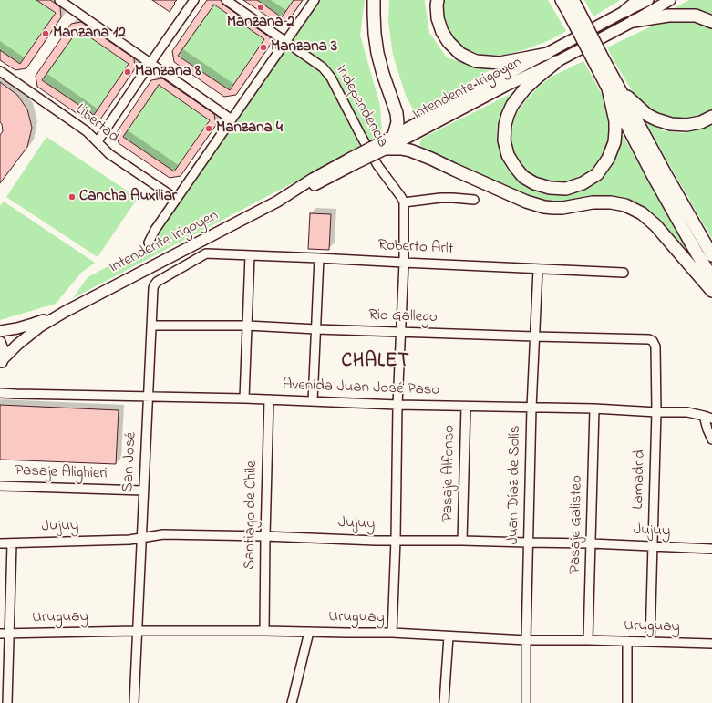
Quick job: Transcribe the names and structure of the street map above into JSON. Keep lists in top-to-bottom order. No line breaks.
{"streets":{"main road":["Intendente Irigoyen"],"street":["Independencia","Libertad","Roberto Arlt","Rio Gallego","Avenida Juan José Paso","San José","Pasaje Alighieri","Pasaje Alfonso","Lamadrid","Juan Díaz de Solís","Santiago de Chile","Jujuy","Pasaje Galisteo","Uruguay"]},"crossings":[["Roberto Arlt","San José"],["Roberto Arlt","Juan Díaz de Solís"],["Rio Gallego","San José"],["Rio Gallego","Lamadrid"],["Rio Gallego","Juan Díaz de Solís"],["Avenida Juan José Paso","San José"],["Avenida Juan José Paso","Pasaje Alfonso"],["Avenida Juan José Paso","Lamadrid"],["Avenida Juan José Paso","Juan Díaz de Solís"],["Avenida Juan José Paso","Santiago de Chile"],["Avenida Juan José Paso","Pasaje Galisteo"],["San José","Pasaje Alighieri"],["San José","Jujuy"],["San José","Uruguay"],["Pasaje Alfonso","Jujuy"],["Lamadrid","Jujuy"],["Lamadrid","Uruguay"],["Juan Díaz de Solís","Jujuy"],["Juan Díaz de Solís","Uruguay"],["Santiago de Chile","Jujuy"],["Santiago de Chile","Uruguay"],["Jujuy","Pasaje Galisteo"],["Pasaje Galisteo","Uruguay"]],"districts":["CHALET"],"places":["Manzana 2","Manzana 12","Manzana 3","Manzana 8","Manzana 4","Cancha Auxiliar"]}
